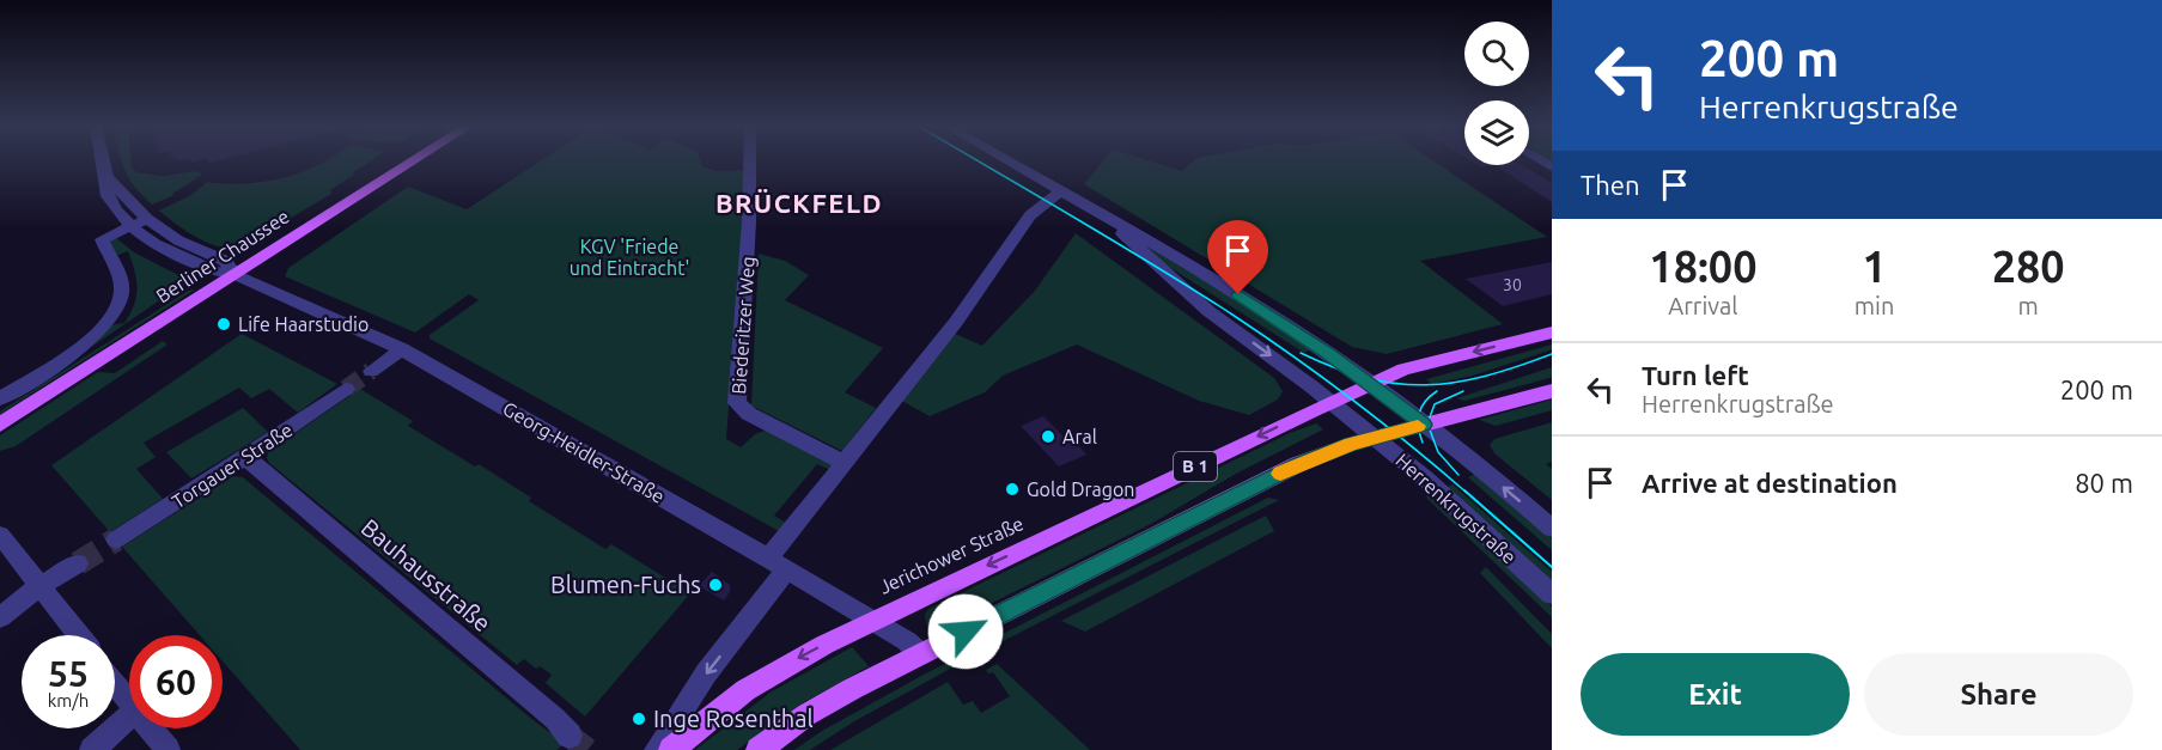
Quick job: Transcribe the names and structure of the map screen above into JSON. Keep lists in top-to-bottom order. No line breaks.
{"streets":{"main road":["Berliner Chaussee","B 1","Jerichower Straße"],"street":["Biederitzer Weg","Georg-Heidler-Straße","Torgauer Straße","Herrenkrugstraße","Bauhausstraße"]},"crossings":[["Berliner Chaussee","Georg-Heidler-Straße"],["Georg-Heidler-Straße","B 1"],["Georg-Heidler-Straße","Jerichower Straße"],["Torgauer Straße","Bauhausstraße"],["B 1","Herrenkrugstraße"],["Herrenkrugstraße","Jerichower Straße"]],"districts":["BRÜCKFELD"],"parks":["KGV 'Friede und Eintracht'"],"places":["Life Haarstudio","Aral","Gold Dragon","Blumen-Fuchs","Inge Rosenthal"],"house_numbers":["30"],"page":{"turn":["200 m","Herrenkrugstraße"],"then":"Then","eta":["18:00","Arrival","1","min","280","m"],"list":[{"name":"Turn left","note":"Herrenkrugstraße","value":"200 m"},{"name":"Arrive at destination","value":"80 m"}],"speed":"55 km/h","limit":"60","buttons":["Exit","Share"]}}
